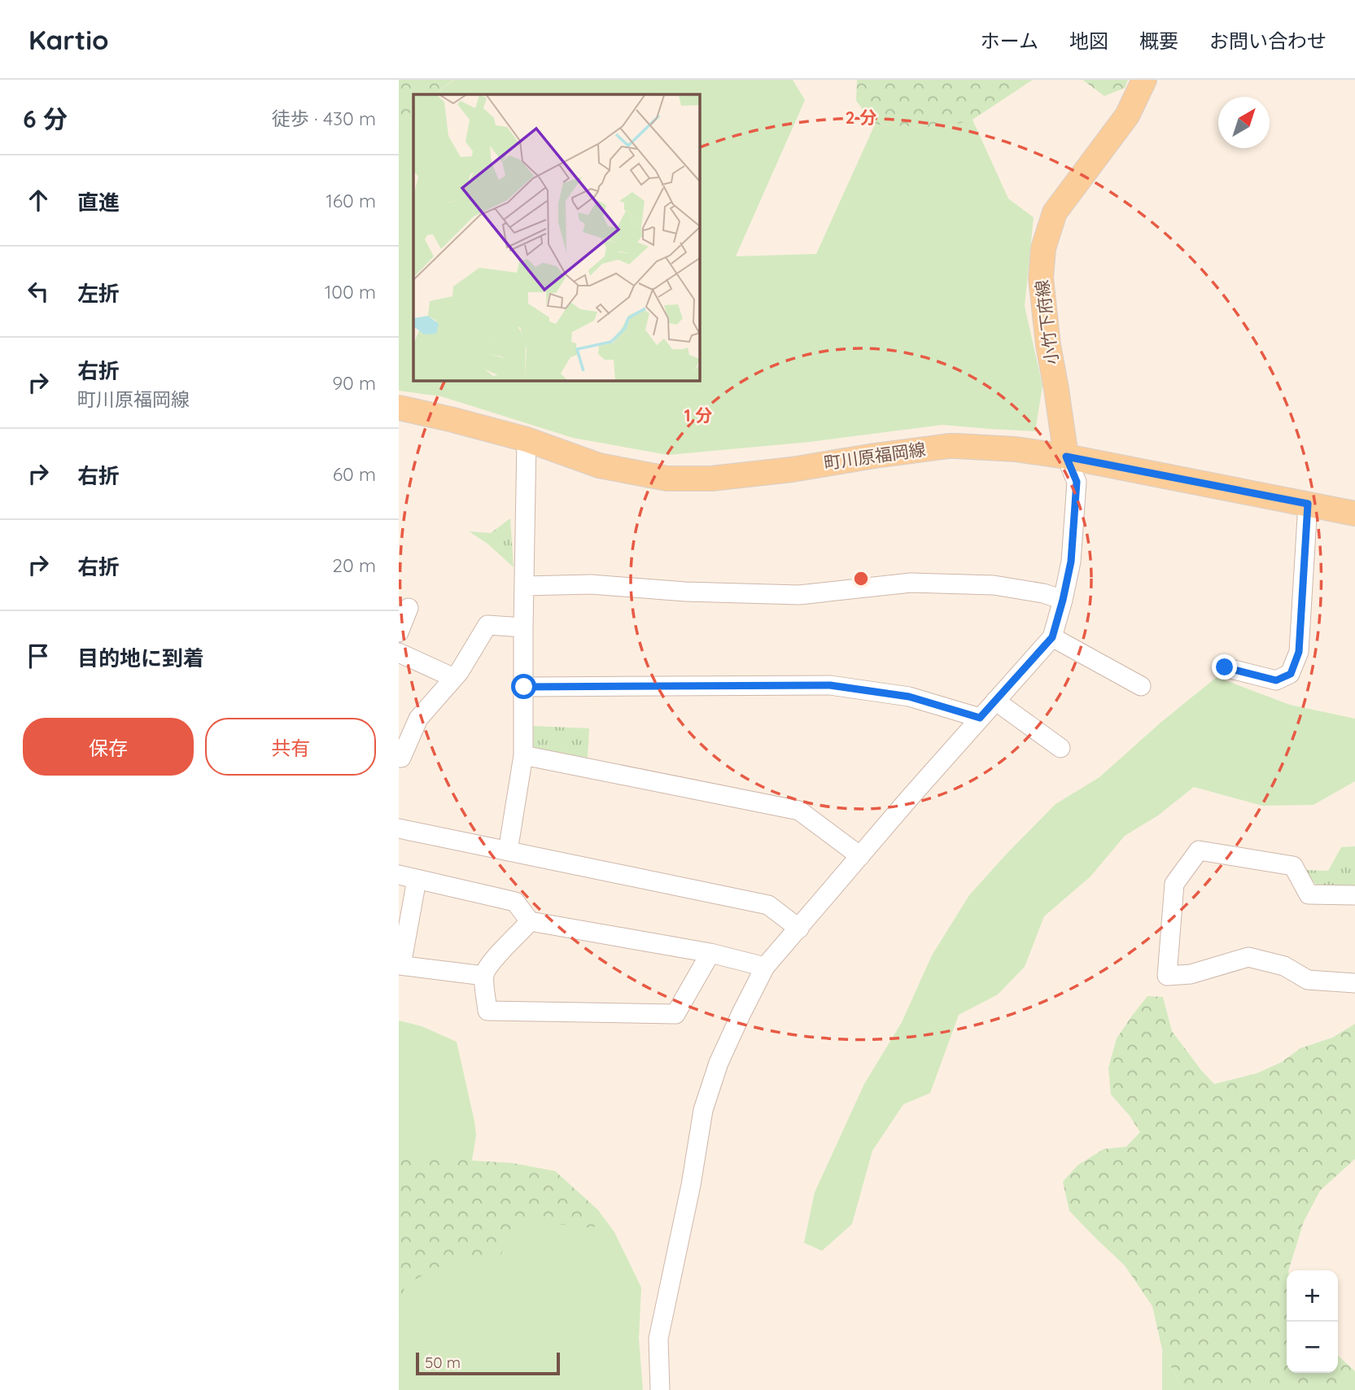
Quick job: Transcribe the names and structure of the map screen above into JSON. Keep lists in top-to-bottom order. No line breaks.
{"streets":{"main road":["小竹下府線","町川原福岡線"]},"crossings":[["小竹下府線","町川原福岡線"]],"scale_bar":"50 m","north":"top right","page":{"header":"Kartio","nav":["ホーム","地図","概要","お問い合わせ"],"heading":["6 分","徒歩 · 430 m"],"list":[["直進","160 m"],["左折","100 m"],["右折","町川原福岡線","90 m"],["右折","60 m"],["右折","20 m"],"目的地に到着"],"buttons":["保存","共有"],"map_buttons":["+","−"],"scale":"50 m"},"rings":["2 分","1 分"]}
